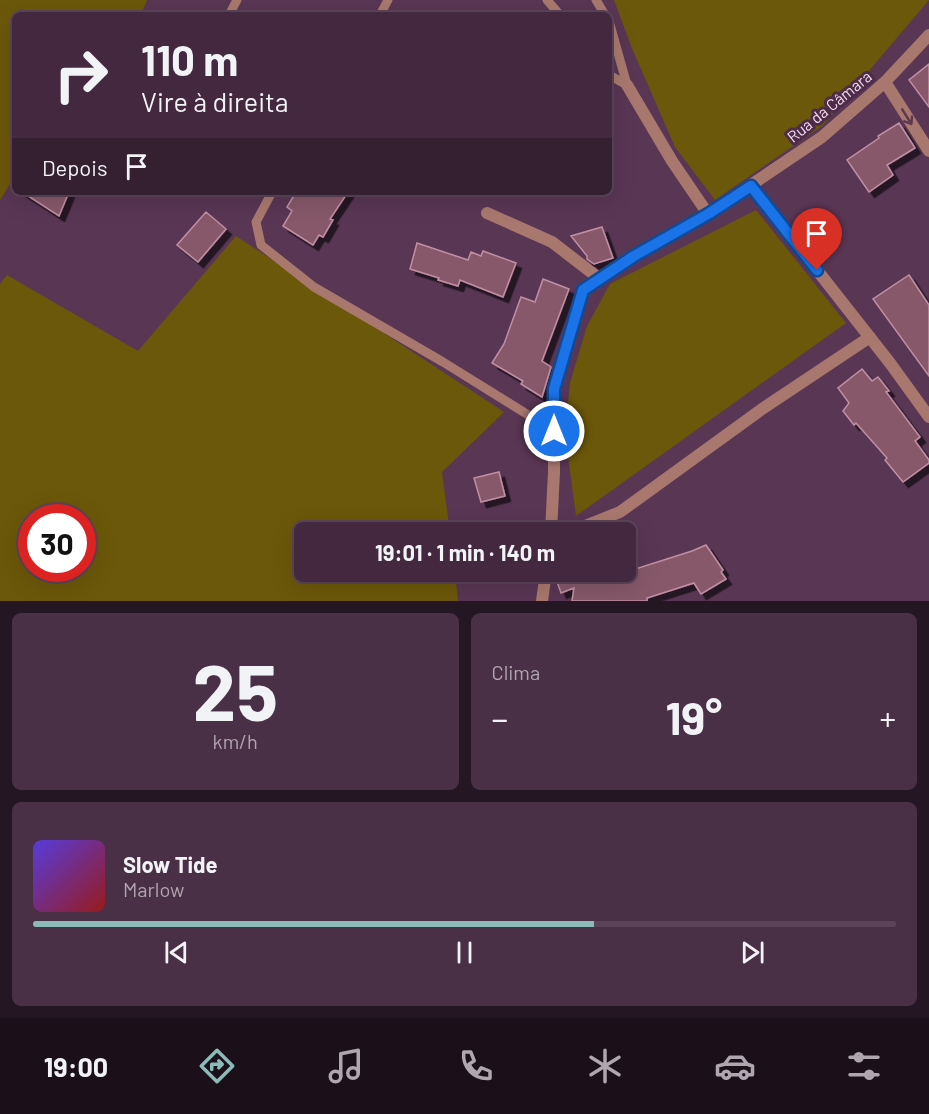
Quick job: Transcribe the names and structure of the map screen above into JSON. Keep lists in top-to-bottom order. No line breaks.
{"streets":{"street":["Rua da Câmara"]},"page":{"turn":["110 m","Vire à direita"],"then":"Depois","limit":"30","trip":"19:01 · 1 min · 140 m","tile":[["25","km/h"],"Clima"],"heat":["−","19°","+"],"song":["Slow Tide","Marlow"],"tabs":"19:00"}}
